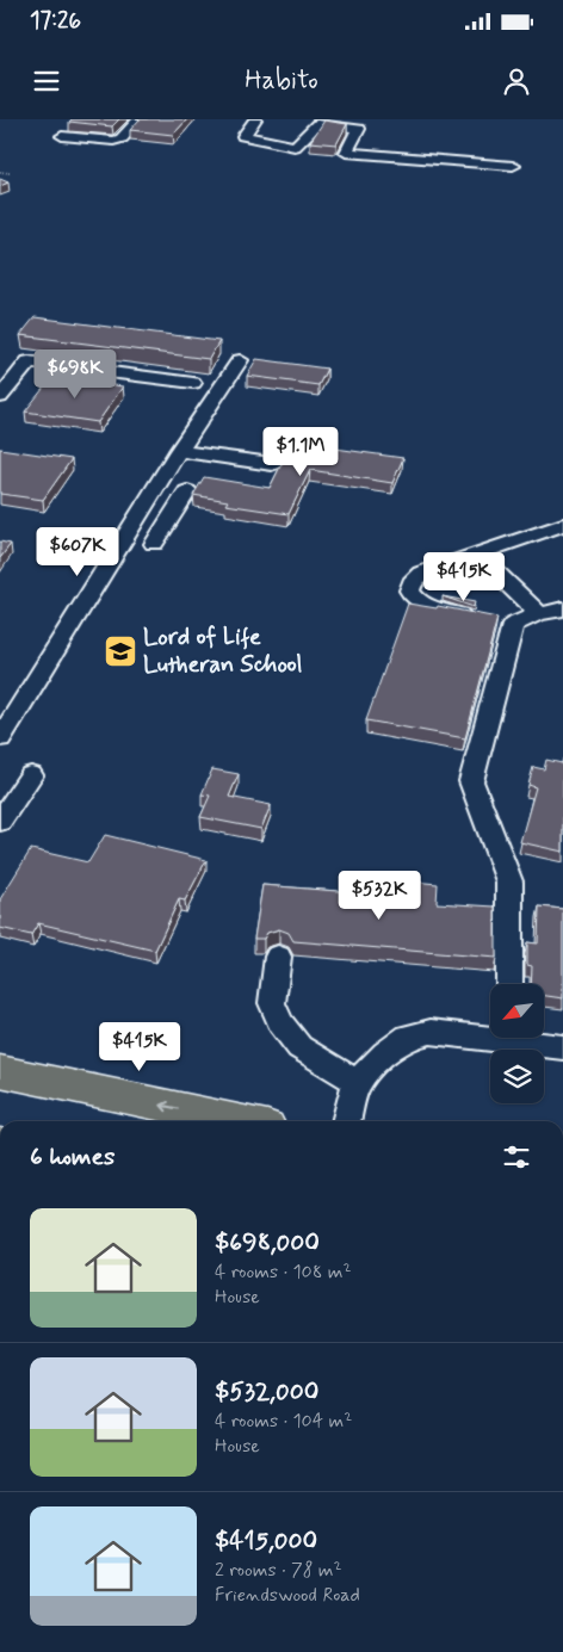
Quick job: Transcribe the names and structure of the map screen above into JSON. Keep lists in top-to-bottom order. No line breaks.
{"places":{"school or university":["Lord of Life Lutheran School"]},"north":"bottom left","page":{"status":"17:26","header":"Habito","price":["$698K","$1.1M","$607K","$415K","$532K","$415K"],"heading":"6 homes","list":[{"name":"$698,000","note":"4 rooms · 108 m² · House"},{"name":"$532,000","note":"4 rooms · 104 m² · House"},{"name":"$415,000","note":"2 rooms · 78 m² · Friendswood Road"}]}}
